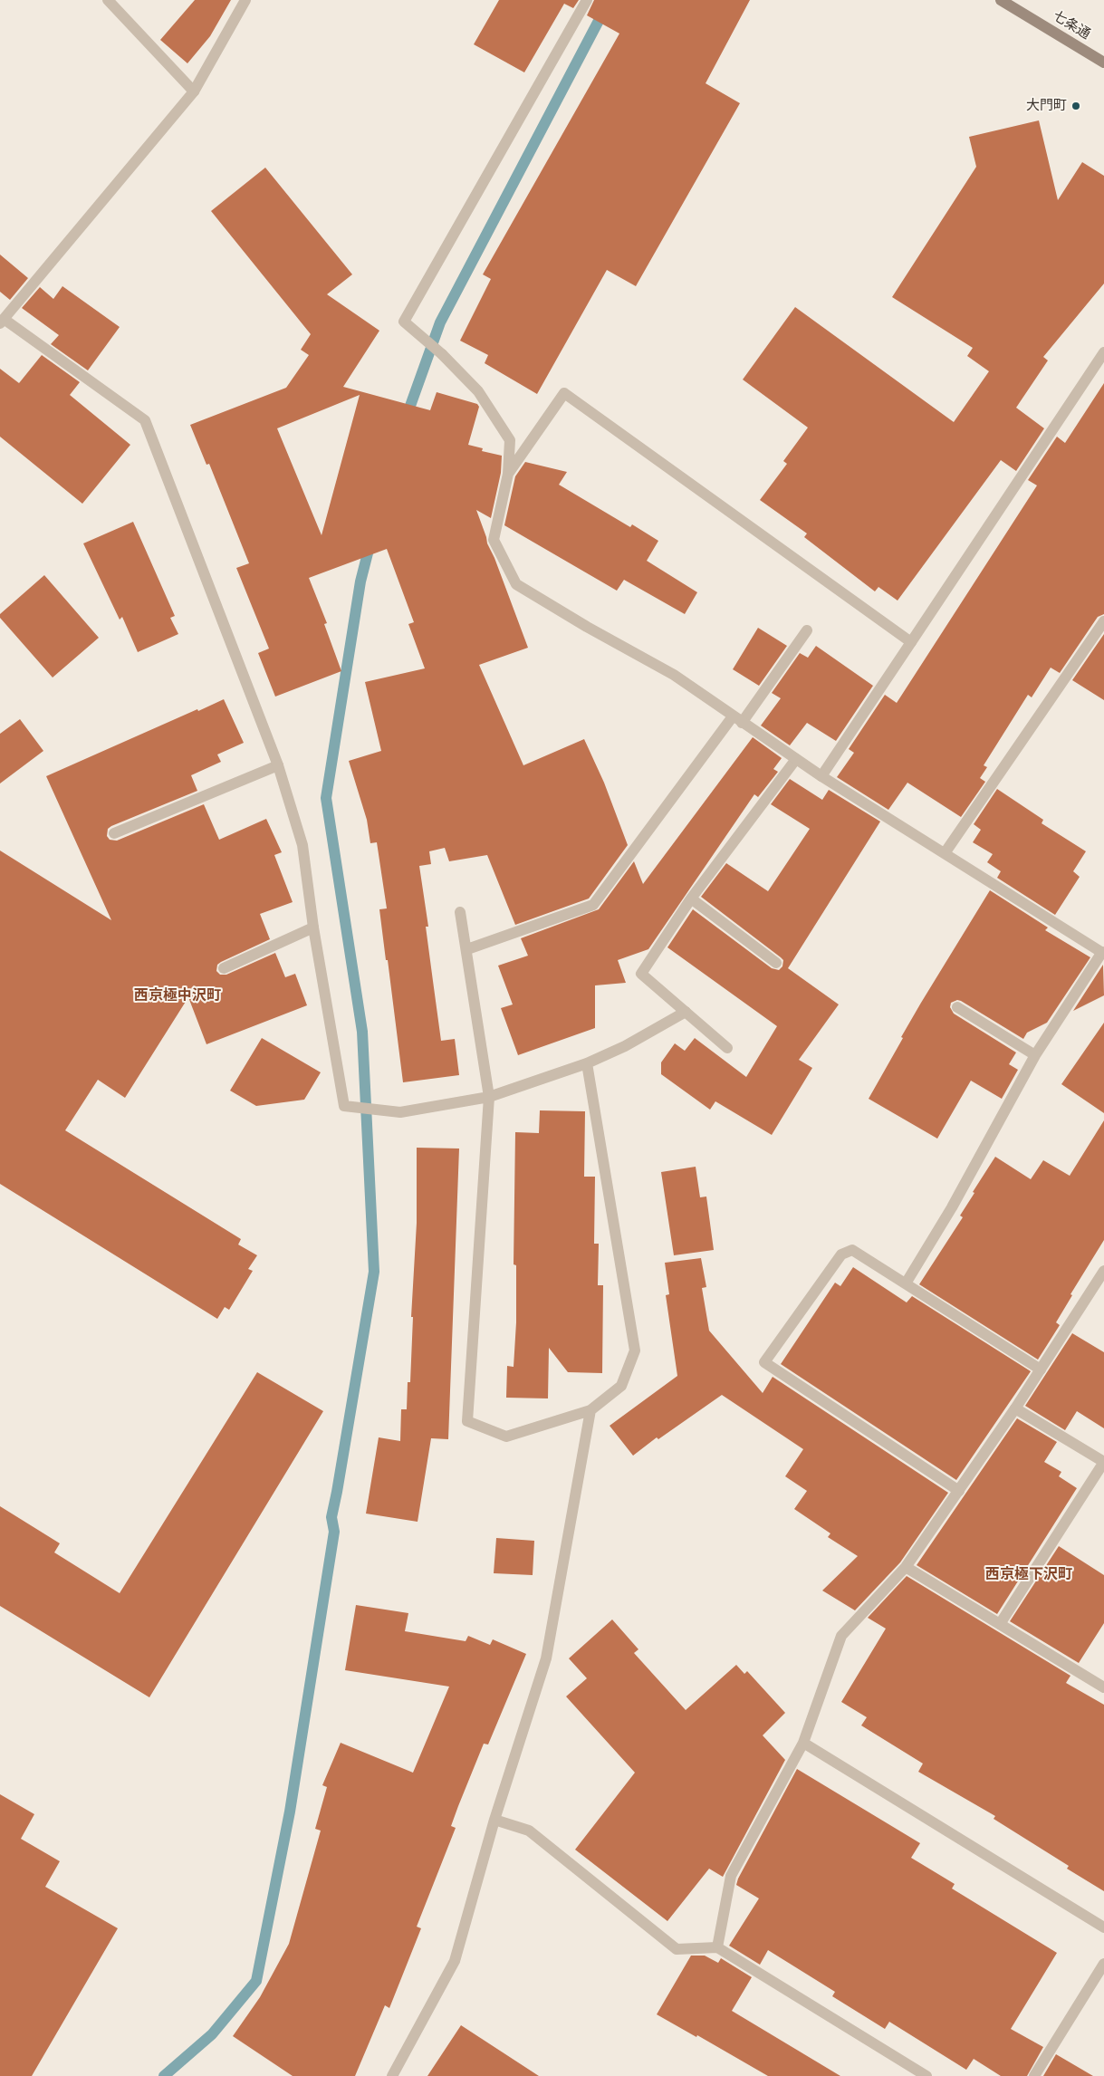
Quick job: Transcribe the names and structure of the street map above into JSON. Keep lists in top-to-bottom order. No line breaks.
{"streets":{"main road":["七条通"]},"districts":["西京極中沢町","西京極下沢町"],"places":["大門町"]}
